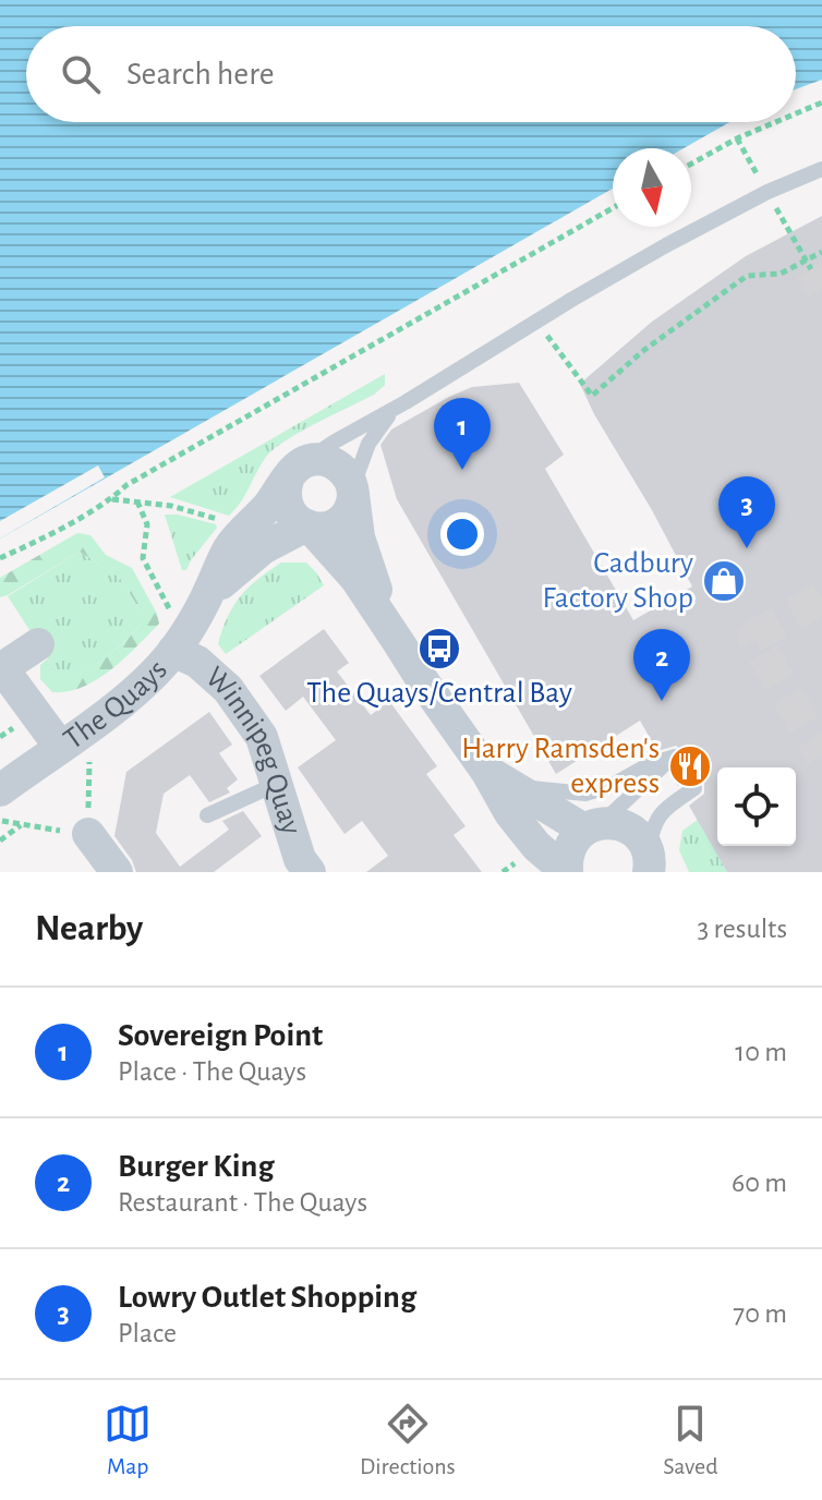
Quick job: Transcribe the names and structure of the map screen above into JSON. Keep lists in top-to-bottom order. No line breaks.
{"streets":{"street":["The Quays","Winnipeg Quay"]},"crossings":[["The Quays","Winnipeg Quay"]],"places":{"shop":["Cadbury Factory Shop"],"bus stop":["The Quays/Central Bay"],"restaurant":["Harry Ramsden's express"]},"north":"bottom","page":{"search":"Search here","pins":["1","3","2"],"heading":["Nearby","3 results"],"list":[{"mark":"1","name":"Sovereign Point","note":"Place · The Quays","value":"10 m"},{"mark":"2","name":"Burger King","note":"Restaurant · The Quays","value":"60 m"},{"mark":"3","name":"Lowry Outlet Shopping","note":"Place","value":"70 m"}],"nav":["Map","Directions","Saved"]}}
